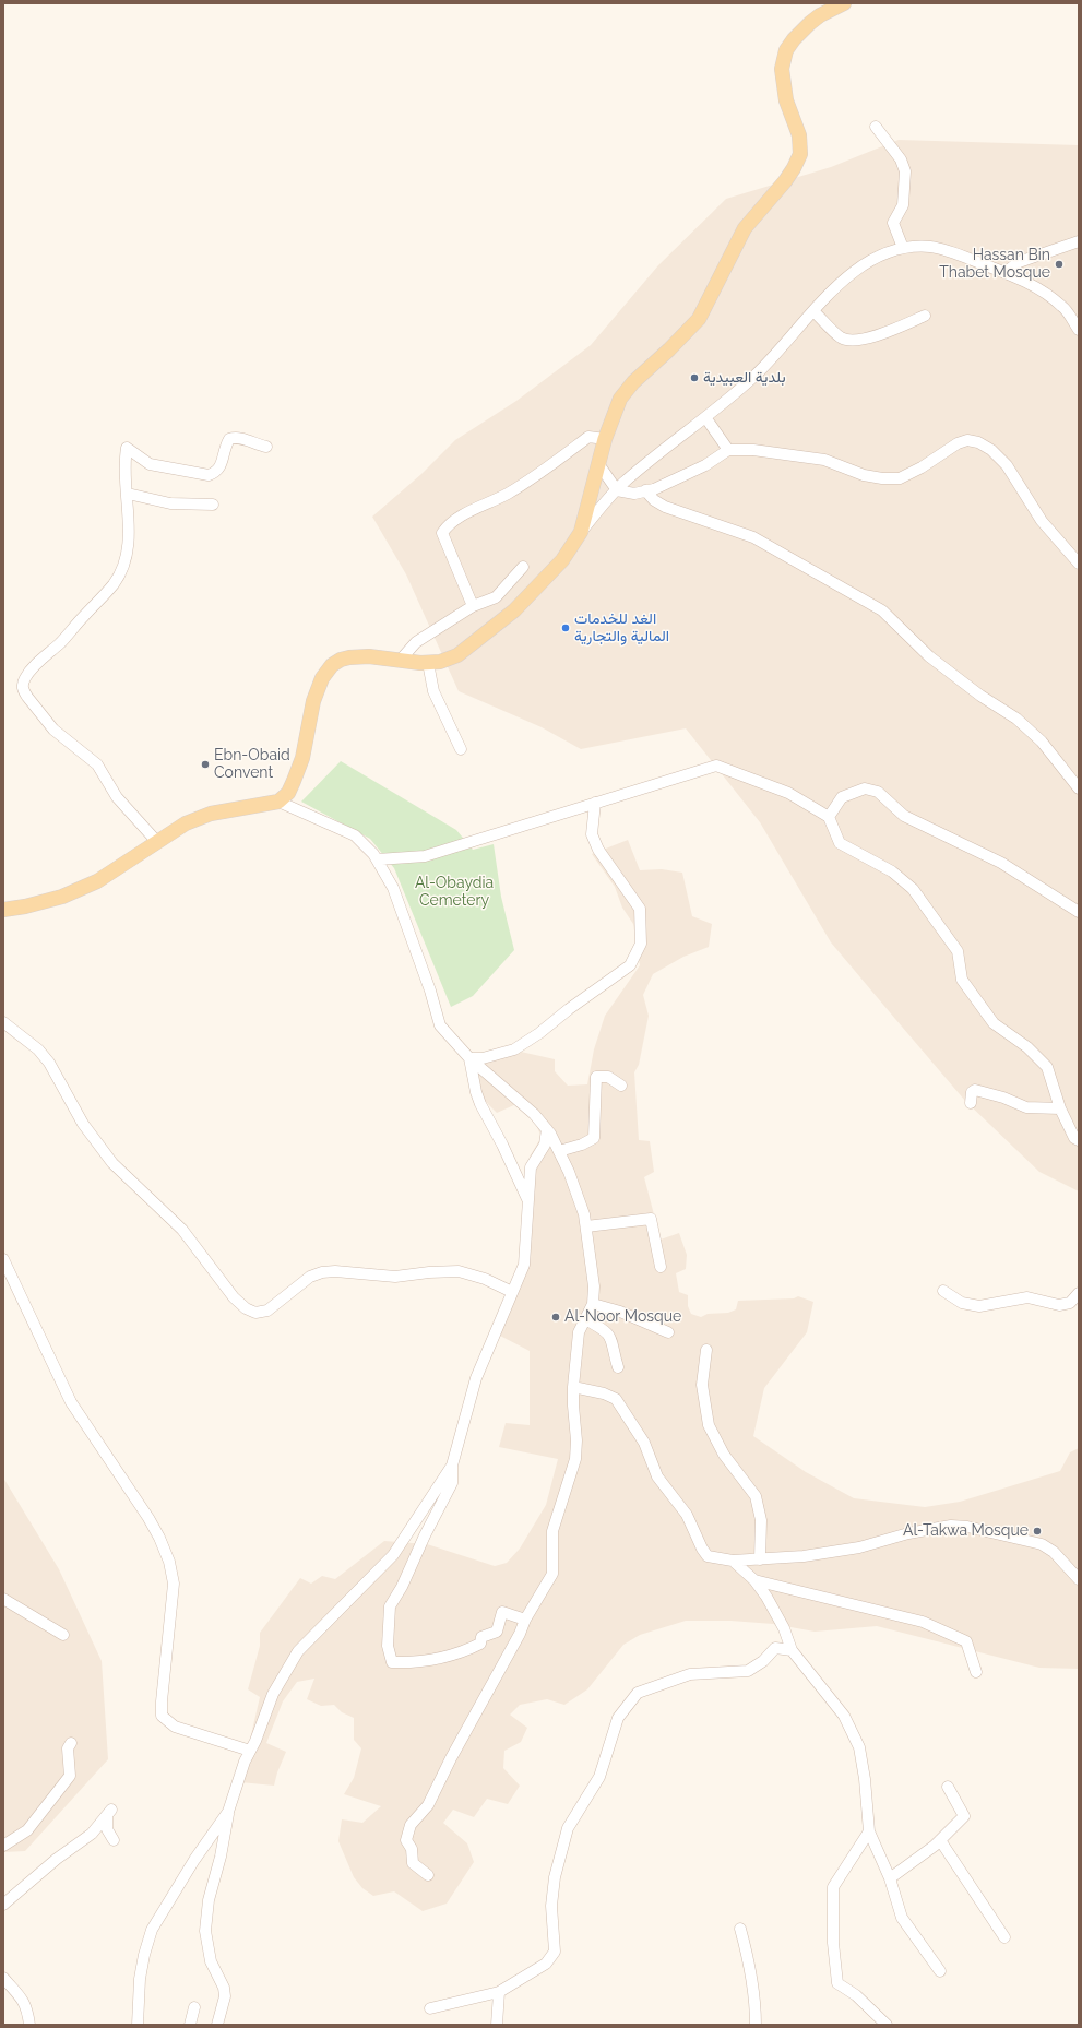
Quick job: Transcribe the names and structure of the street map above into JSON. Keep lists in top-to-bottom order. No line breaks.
{"parks":["Al-Obaydia Cemetery"],"places":["Hassan Bin Thabet Mosque","بلدية العبيدية","الغد للخدمات المالية والتجارية","Ebn-Obaid Convent","Al-Noor Mosque","Al-Takwa Mosque"]}
